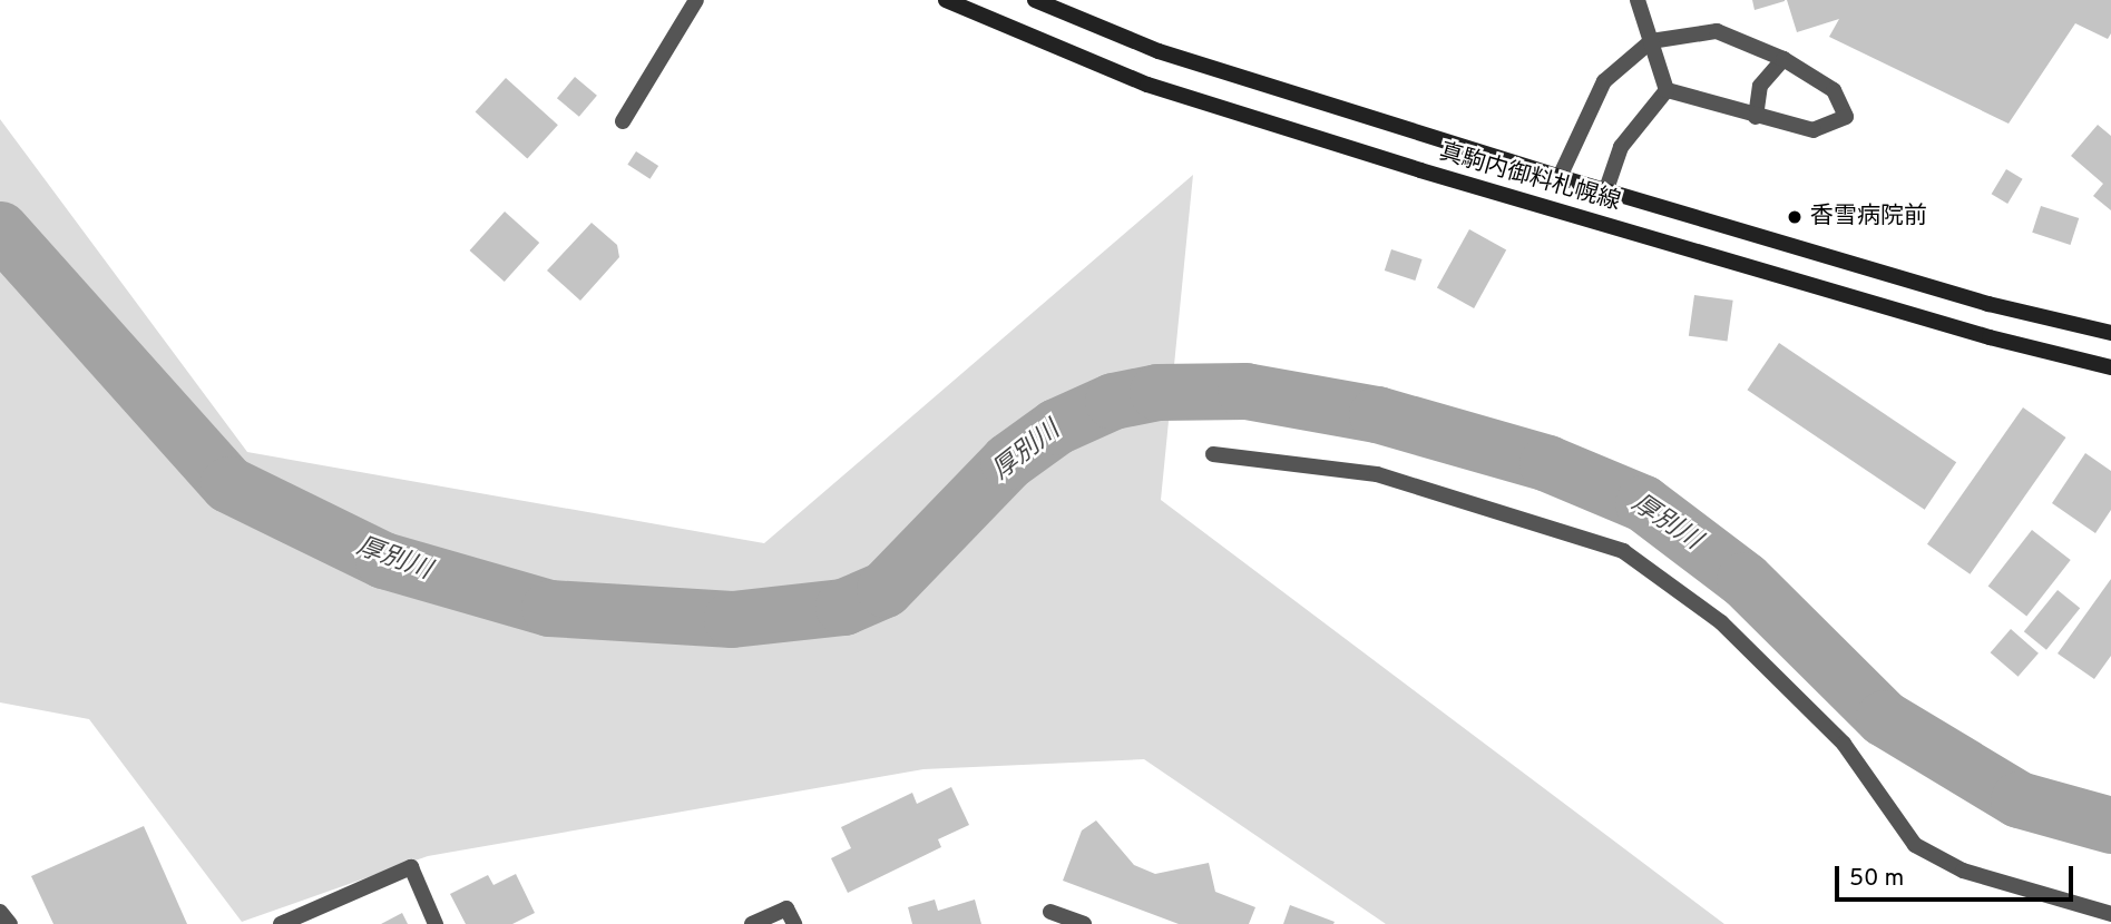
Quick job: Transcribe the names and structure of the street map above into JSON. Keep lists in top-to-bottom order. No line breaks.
{"streets":{"main road":["真駒内御料札幌線"]},"water":["厚別川"],"places":["香雪病院前"],"scale_bar":"50 m"}
